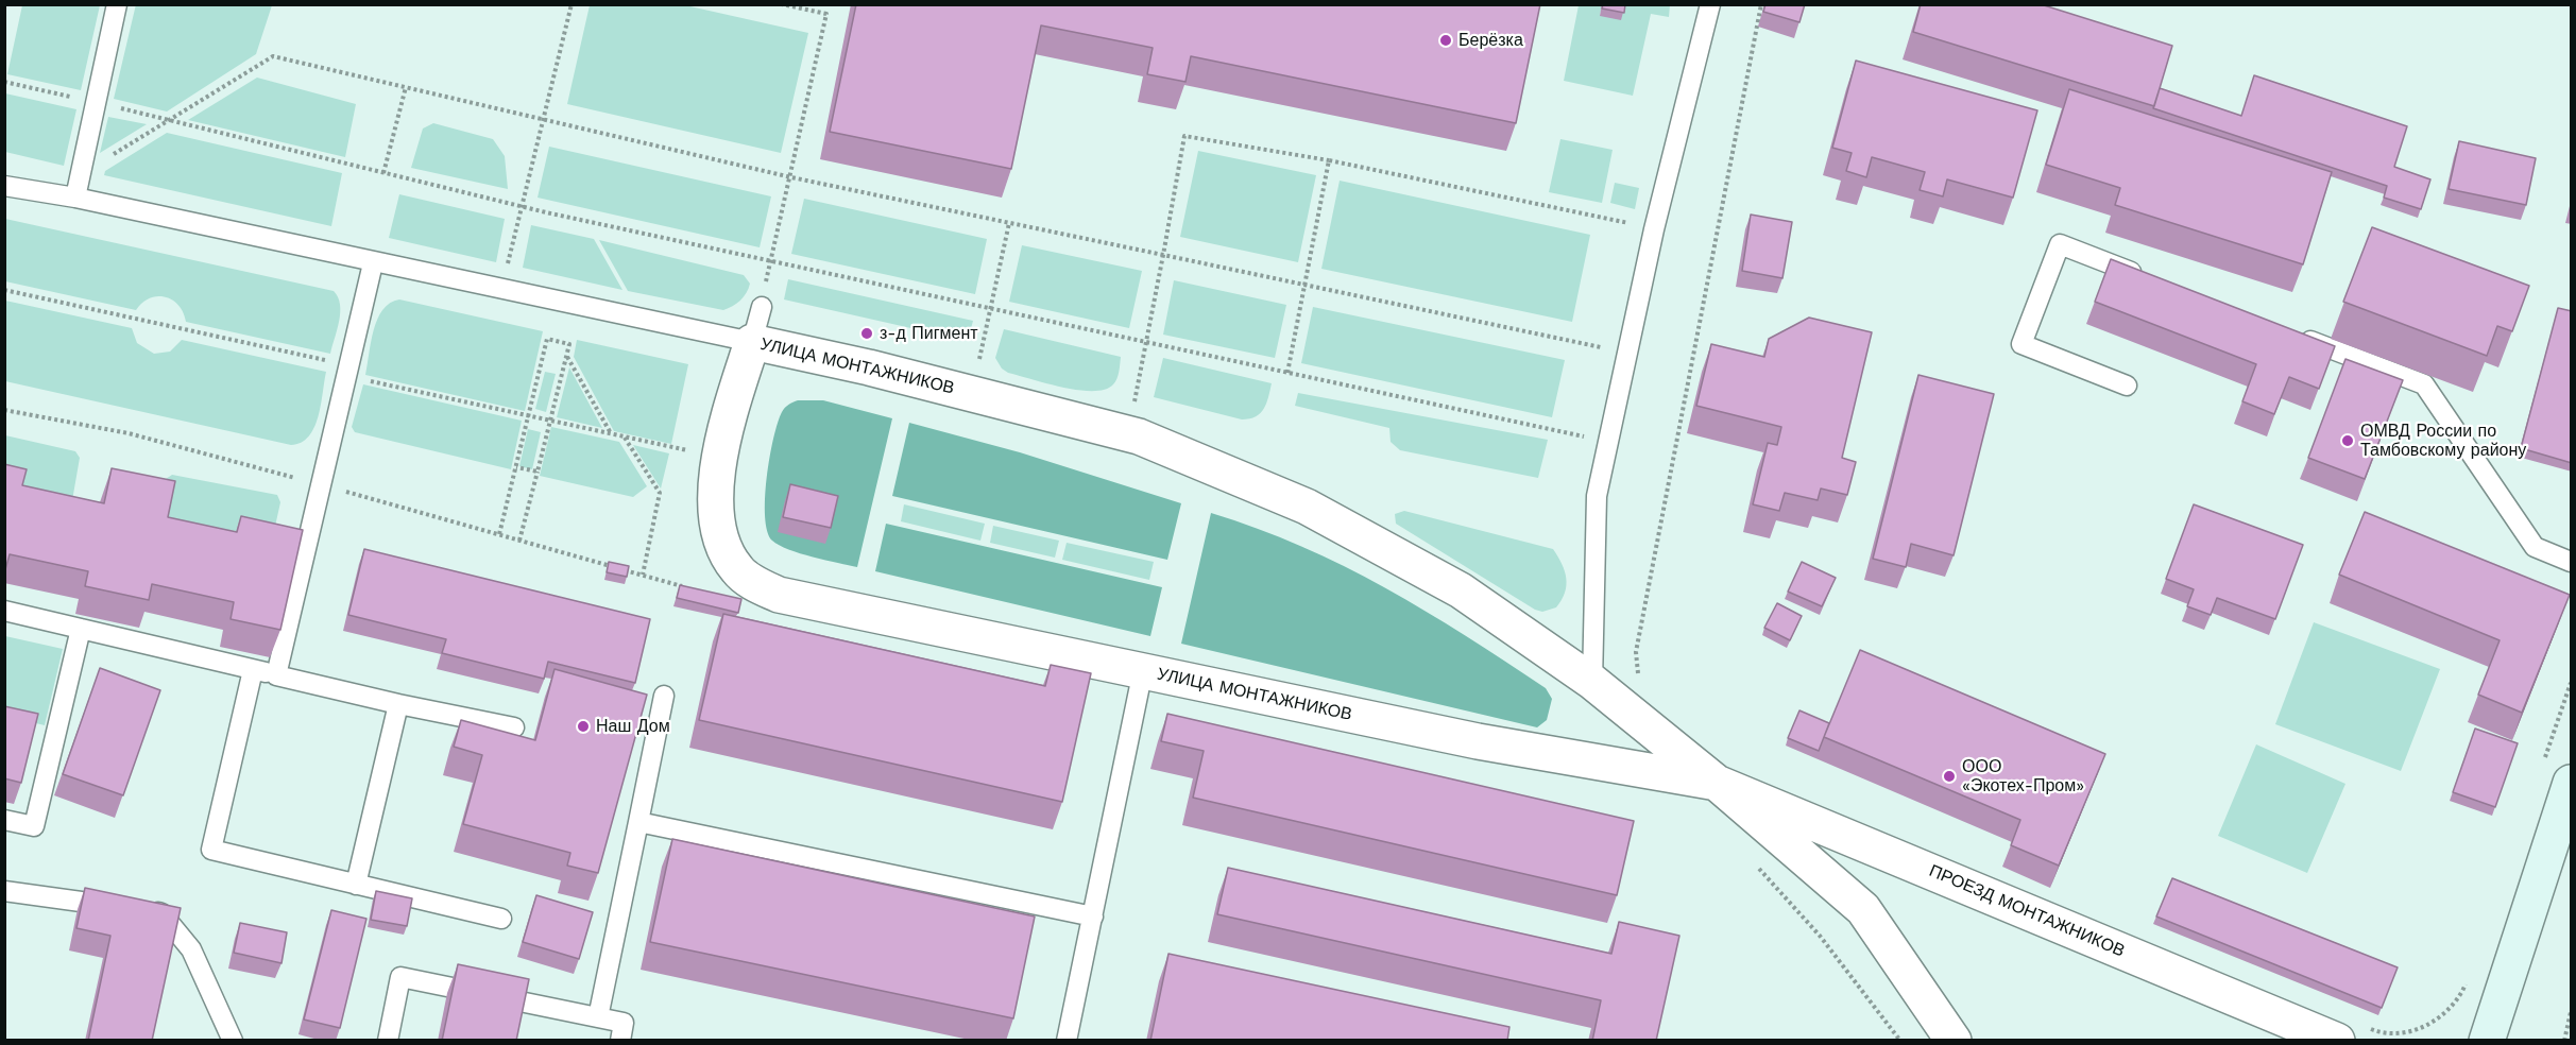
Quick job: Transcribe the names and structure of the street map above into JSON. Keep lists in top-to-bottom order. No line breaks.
{"streets":{"street":["УЛИЦА МОНТАЖНИКОВ","ПРОЕЗД МОНТАЖНИКОВ"]},"crossings":[["УЛИЦА МОНТАЖНИКОВ","ПРОЕЗД МОНТАЖНИКОВ"]],"places":["Берёзка","з-д Пигмент","ОМВД России по Тамбовскому району","Наш Дом","ООО «Экотех-Пром»"]}
